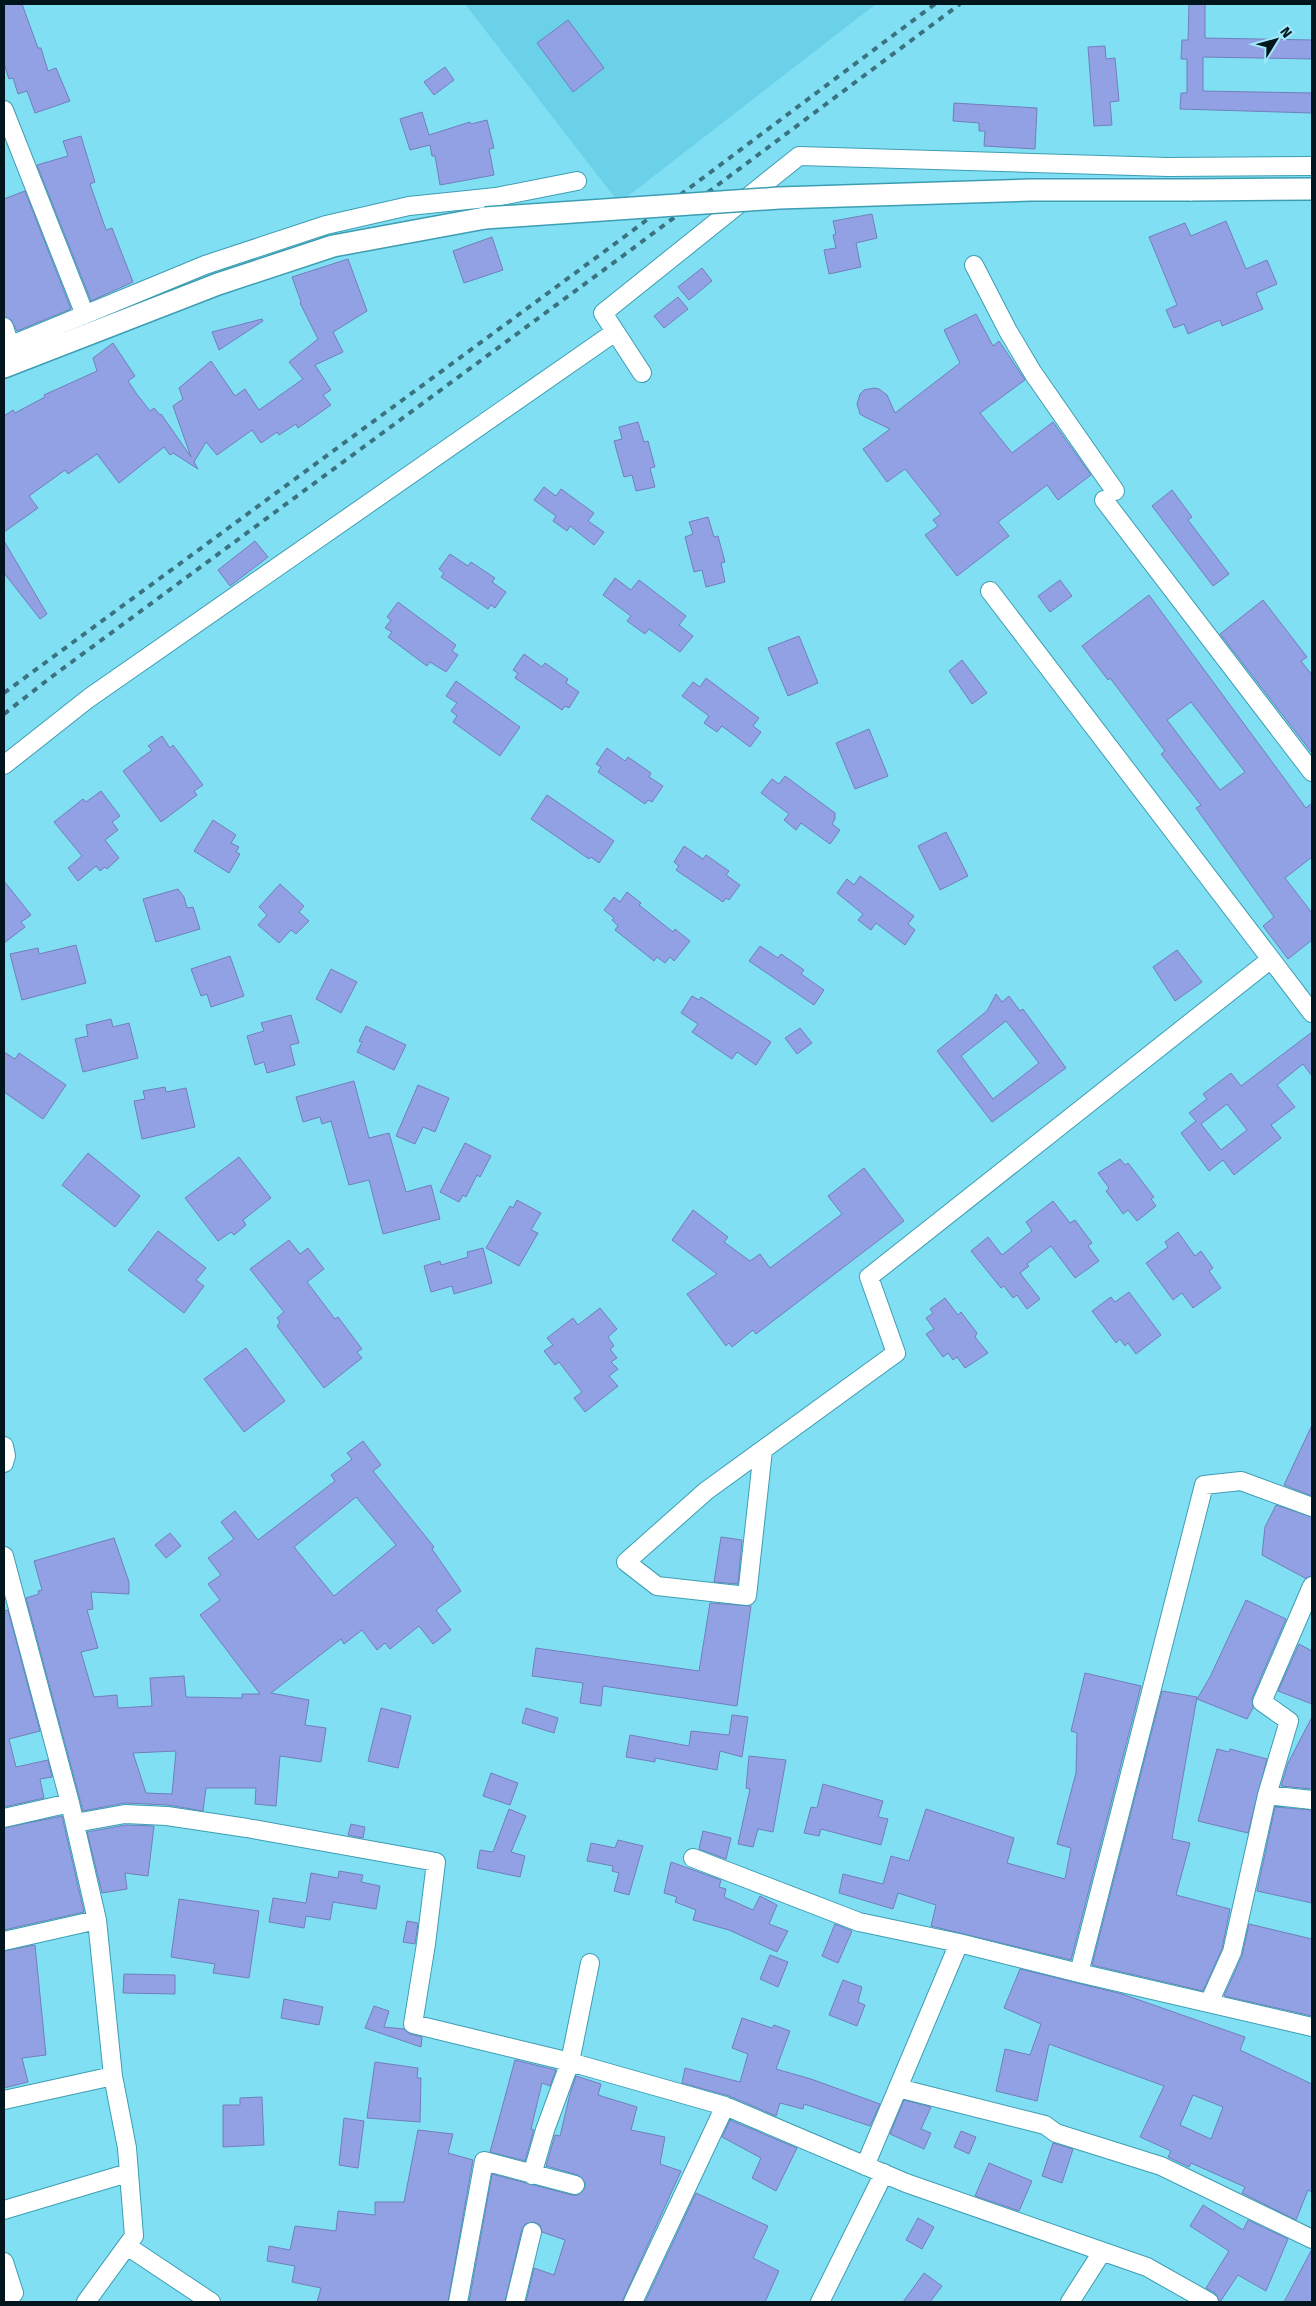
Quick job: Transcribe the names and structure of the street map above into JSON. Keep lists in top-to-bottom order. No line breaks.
{"north":"top right"}
